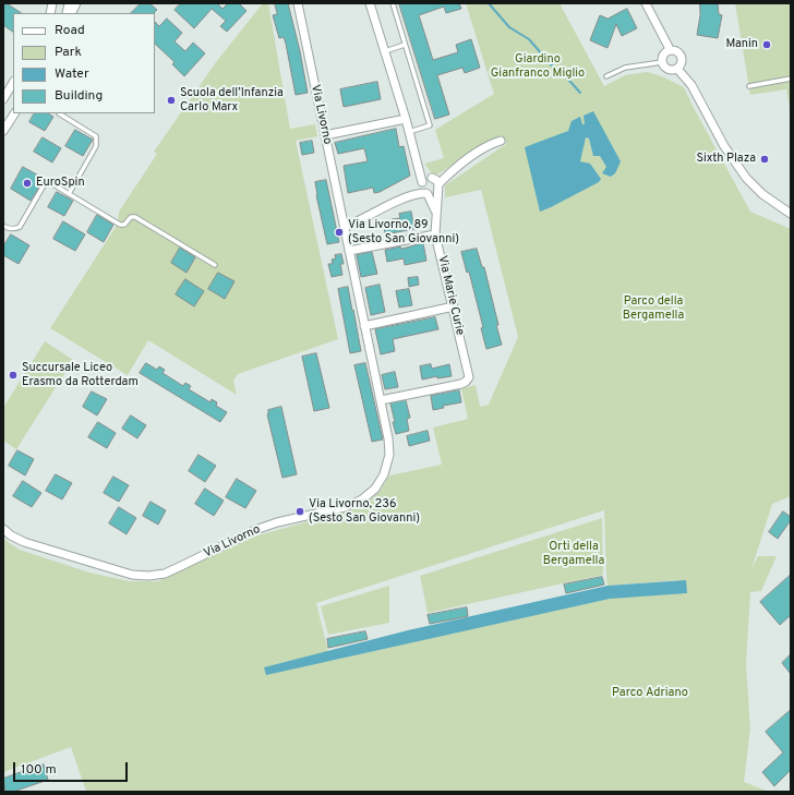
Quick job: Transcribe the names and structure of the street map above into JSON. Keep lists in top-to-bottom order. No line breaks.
{"streets":{"street":["Via Livorno","Via Marie Curie"]},"crossings":[["Via Livorno","Via Marie Curie"]],"parks":["Giardino Gianfranco Miglio","Parco della Bergamella","Orti della Bergamella","Parco Adriano"],"places":["Manin","Scuola dell’Infanzia Carlo Marx","Sixth Plaza","EuroSpin","Via Livorno, 89 (Sesto San Giovanni)","Succursale Liceo Erasmo da Rotterdam","Via Livorno, 236 (Sesto San Giovanni)"],"legend":["Road","Park","Water","Building"],"scale_bar":"100 m"}
